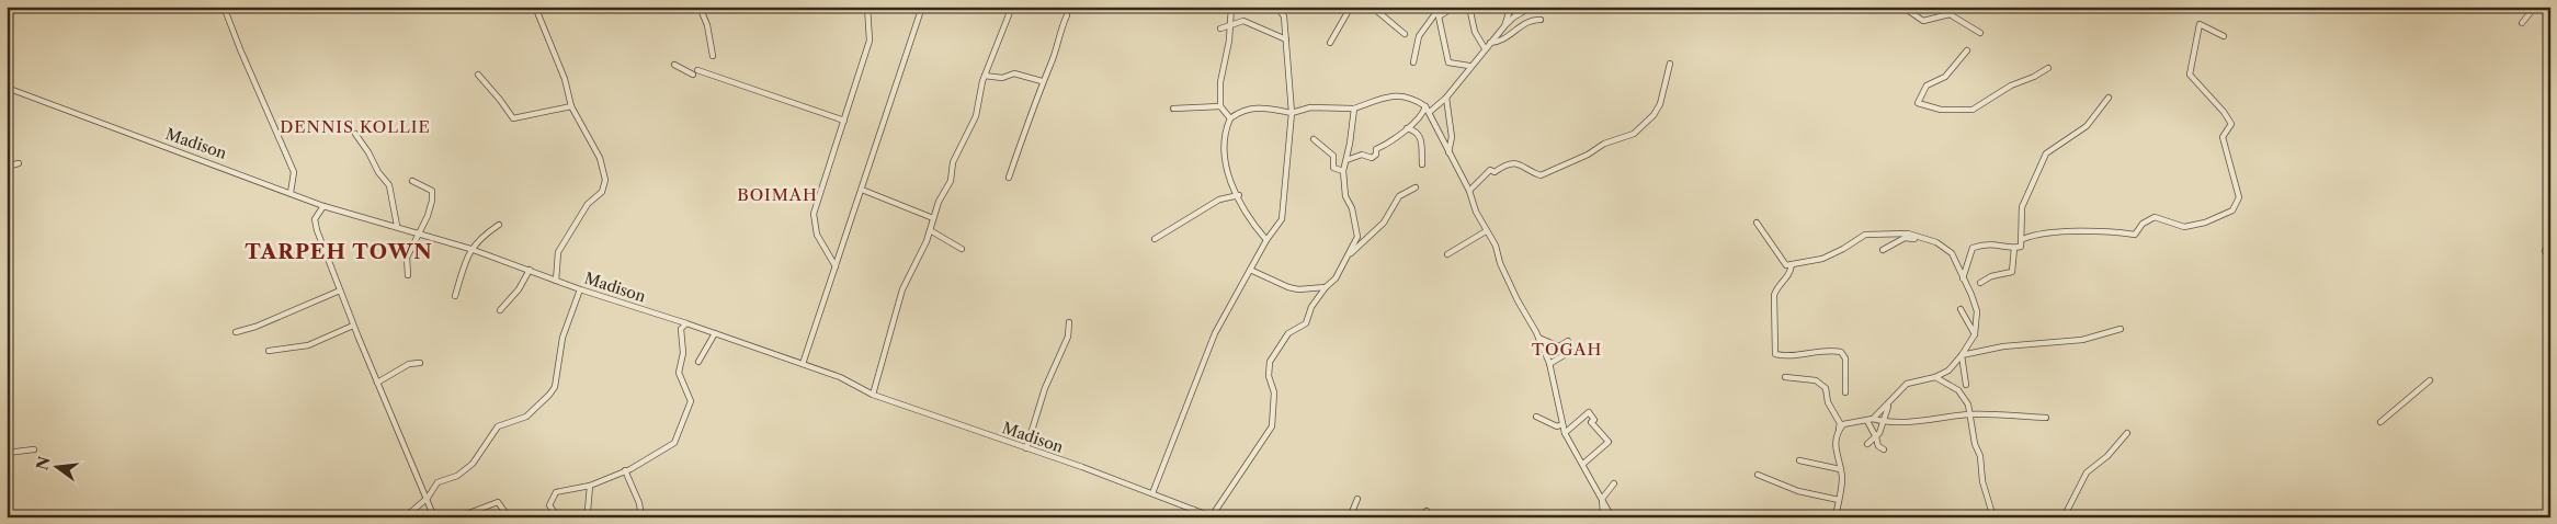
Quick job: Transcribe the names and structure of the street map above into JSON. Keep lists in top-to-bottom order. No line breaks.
{"streets":{"street":["Madison"]},"districts":["DENNIS KOLLIE","BOIMAH","TARPEH TOWN","TOGAH"],"north":"left"}
